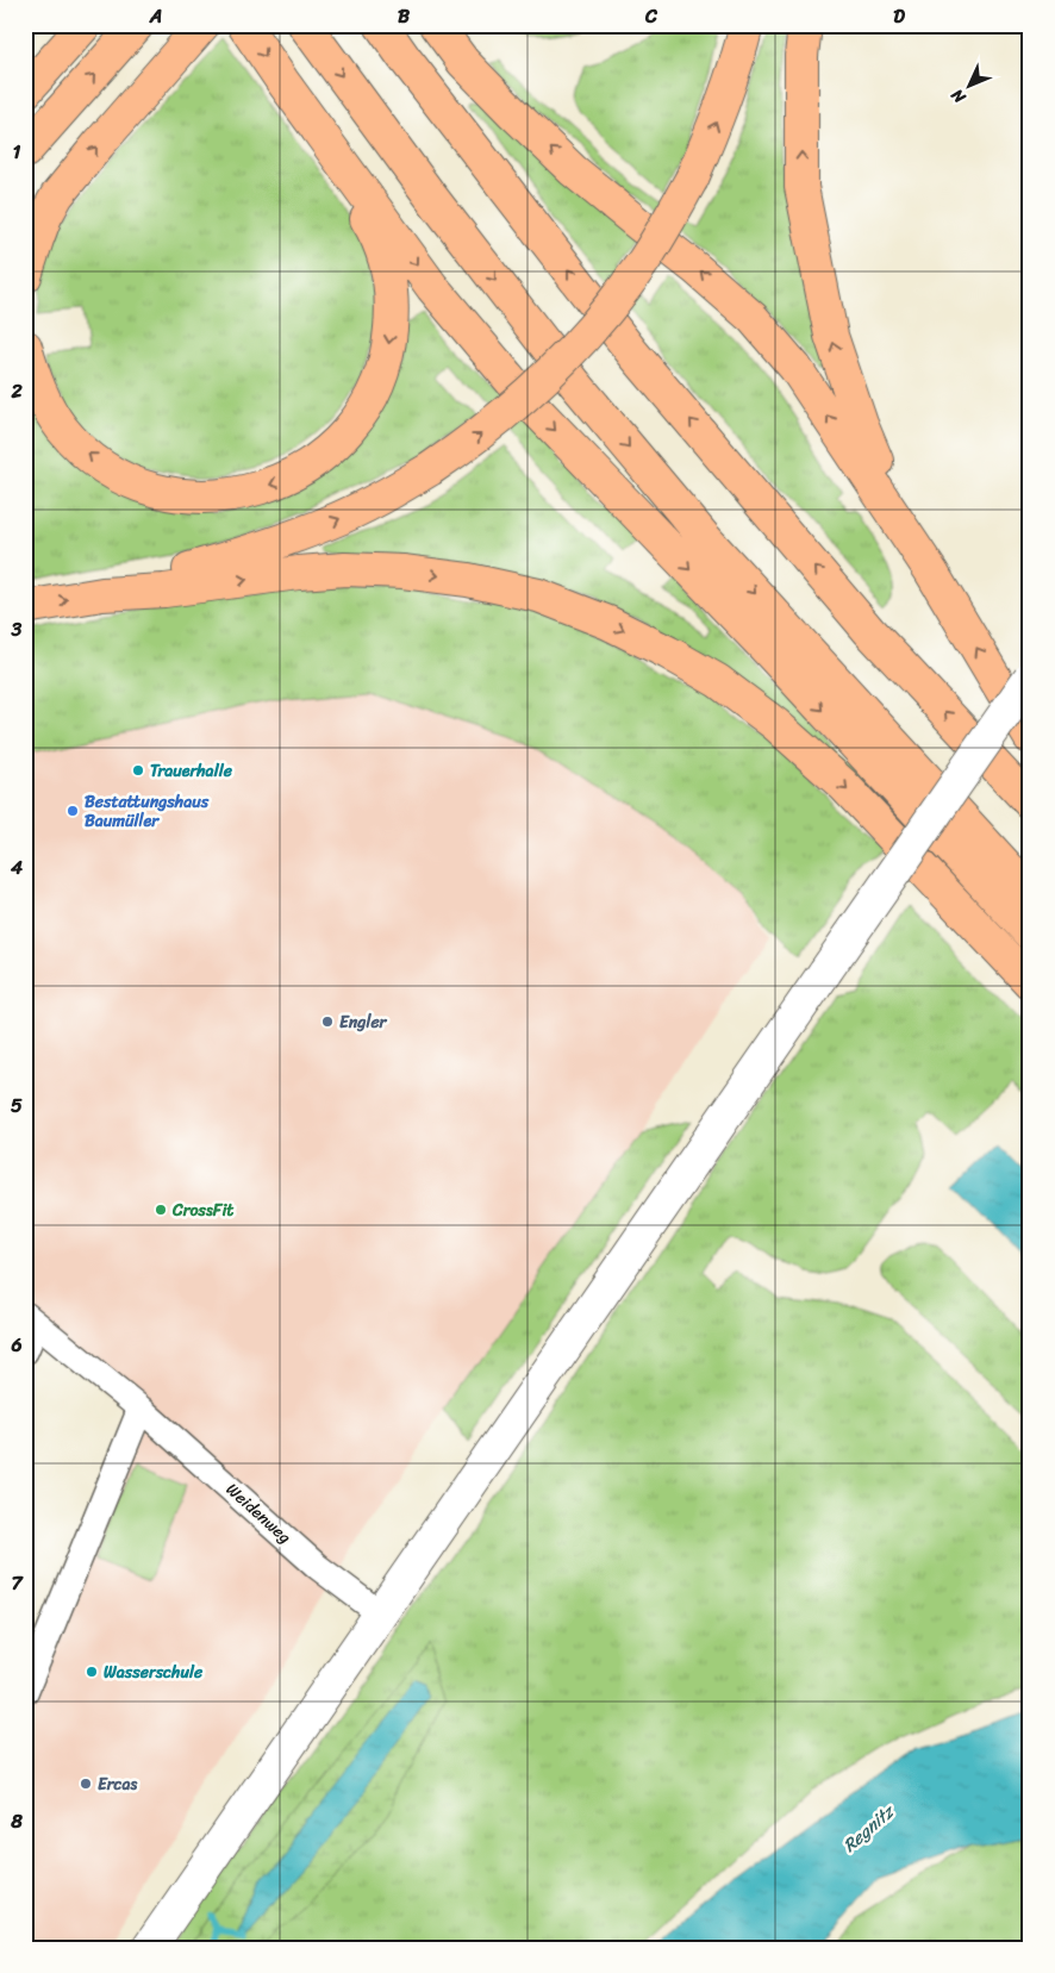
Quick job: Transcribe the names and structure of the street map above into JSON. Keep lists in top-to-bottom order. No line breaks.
{"streets":{"street":["Weidenweg"]},"water":["Regnitz"],"places":["Trauerhalle","Bestattungshaus Baumüller","Engler","CrossFit","Wasserschule","Ercas"],"north":"bottom left","grid":{"columns":["A","B","C","D"],"rows":["1","2","3","4","5","6","7","8"]}}
